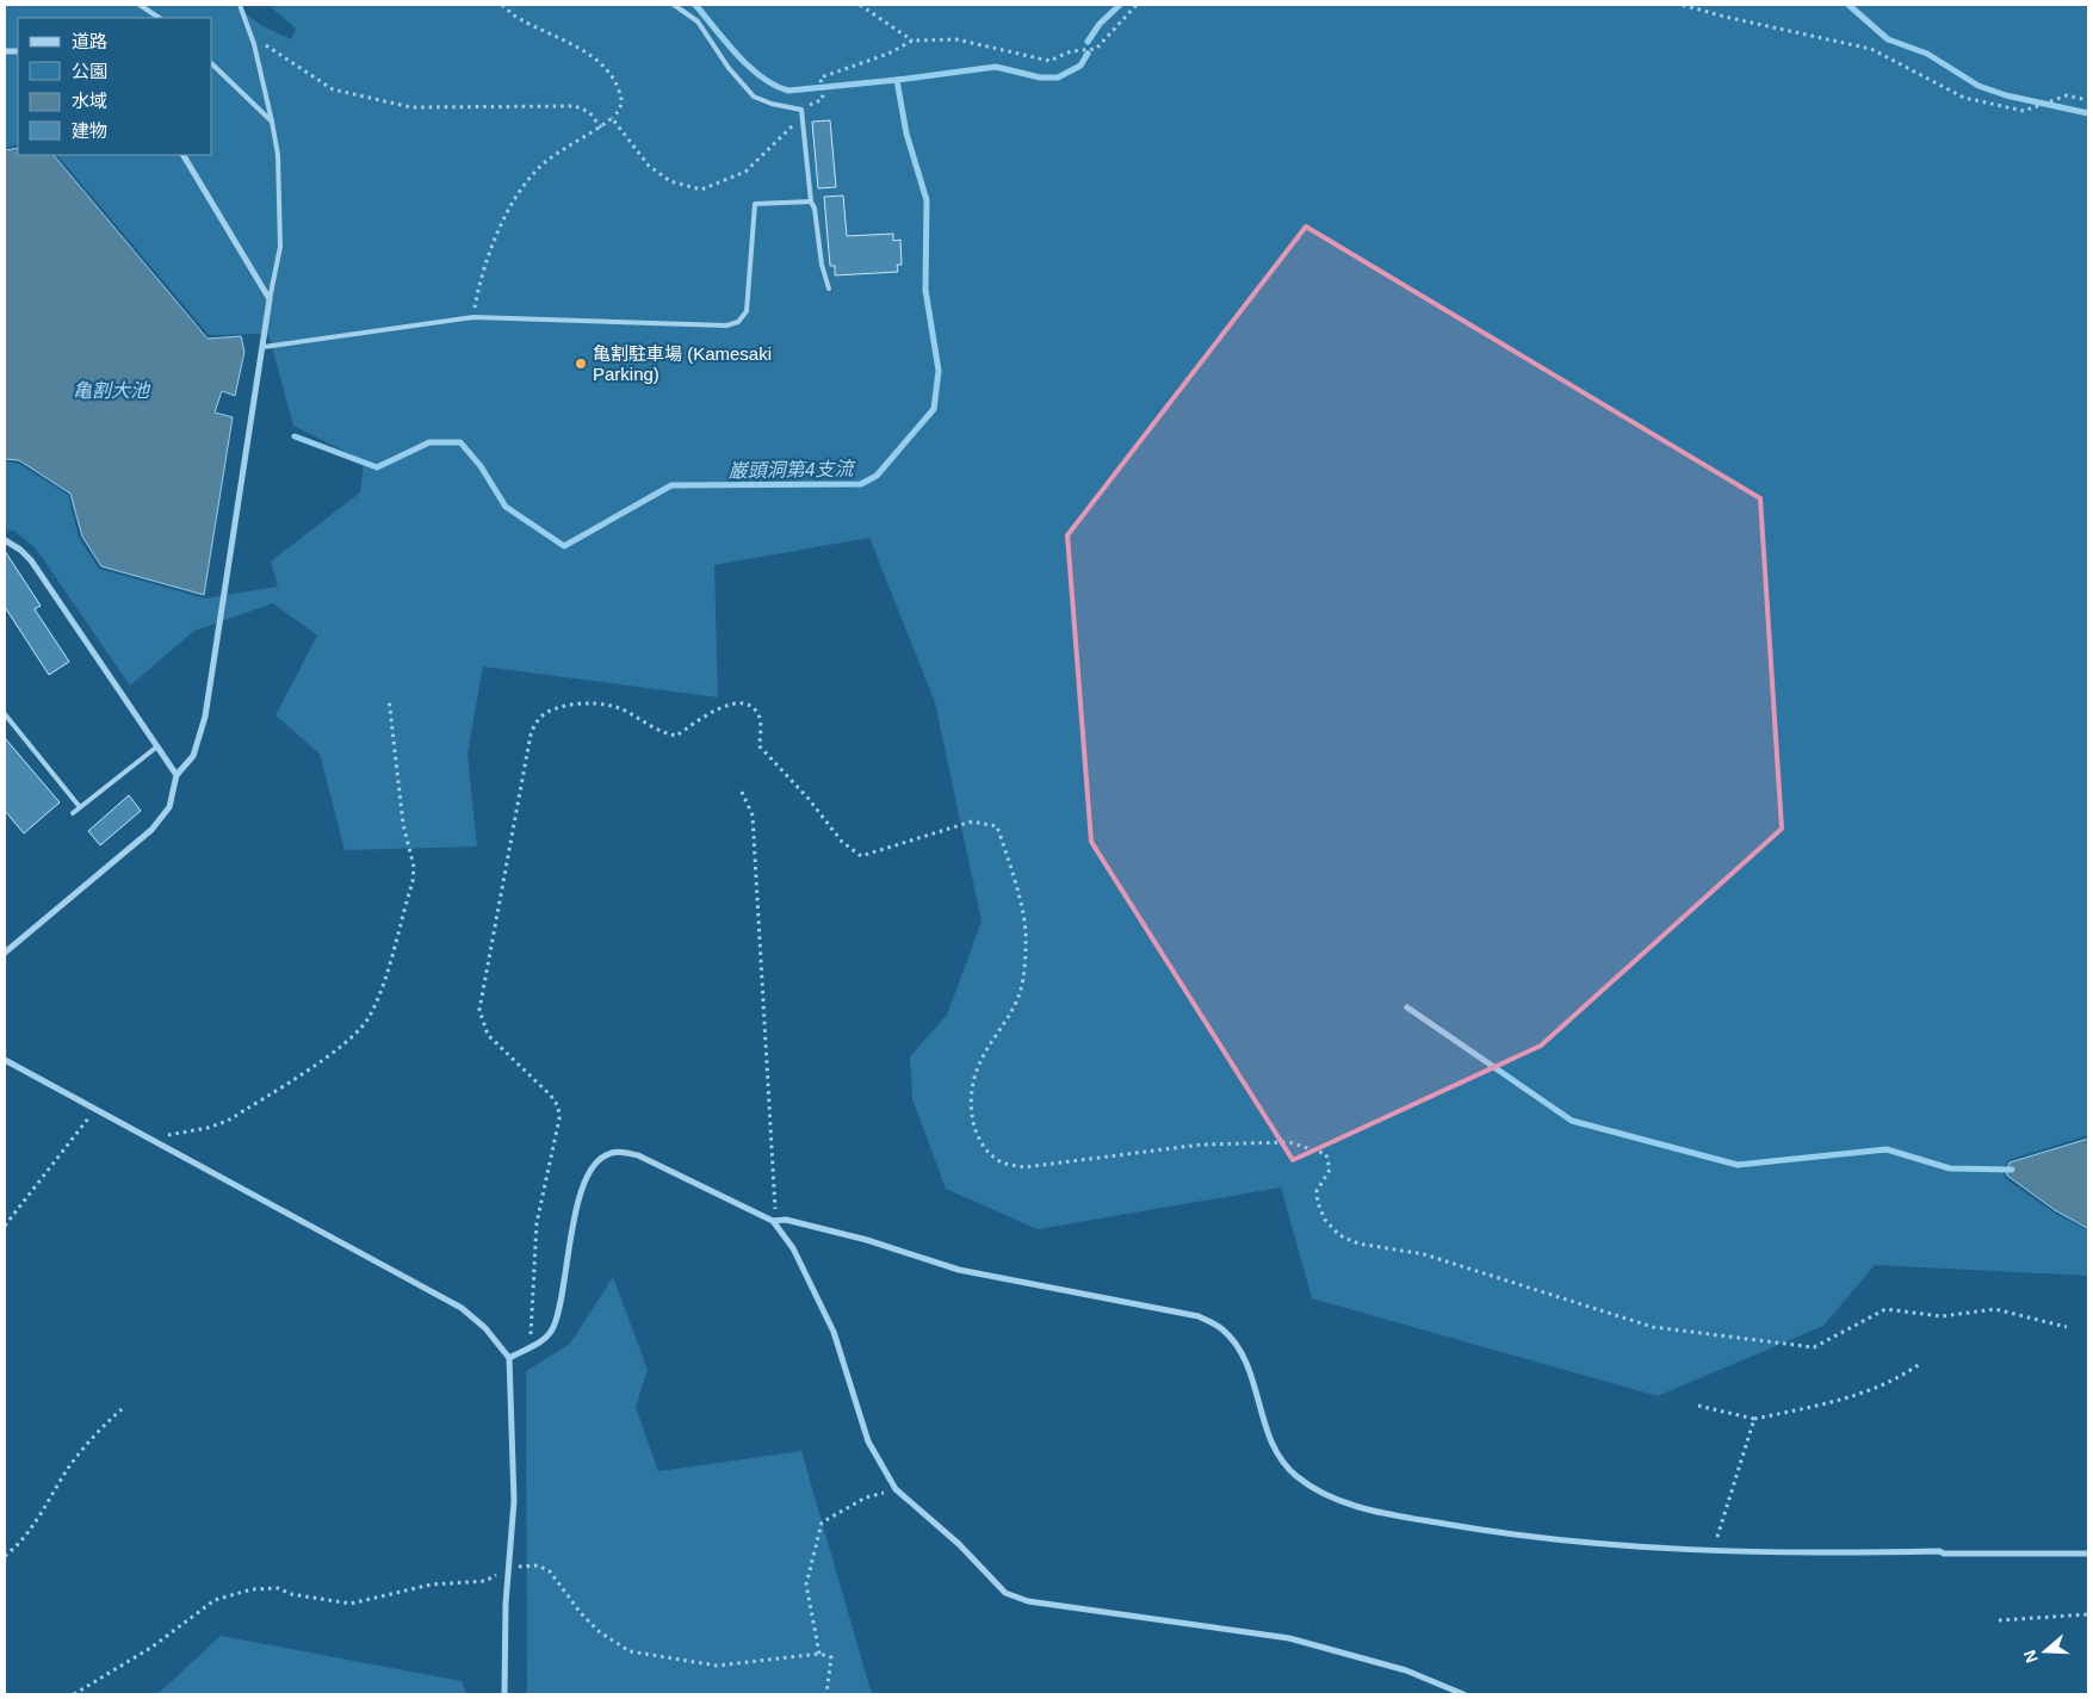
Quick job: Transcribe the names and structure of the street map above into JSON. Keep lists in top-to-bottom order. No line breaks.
{"water":["亀割大池","巌頭洞第4支流"],"places":["亀割駐車場 (Kamesaki Parking)"],"legend":["道路","公園","水域","建物"],"north":"left"}
